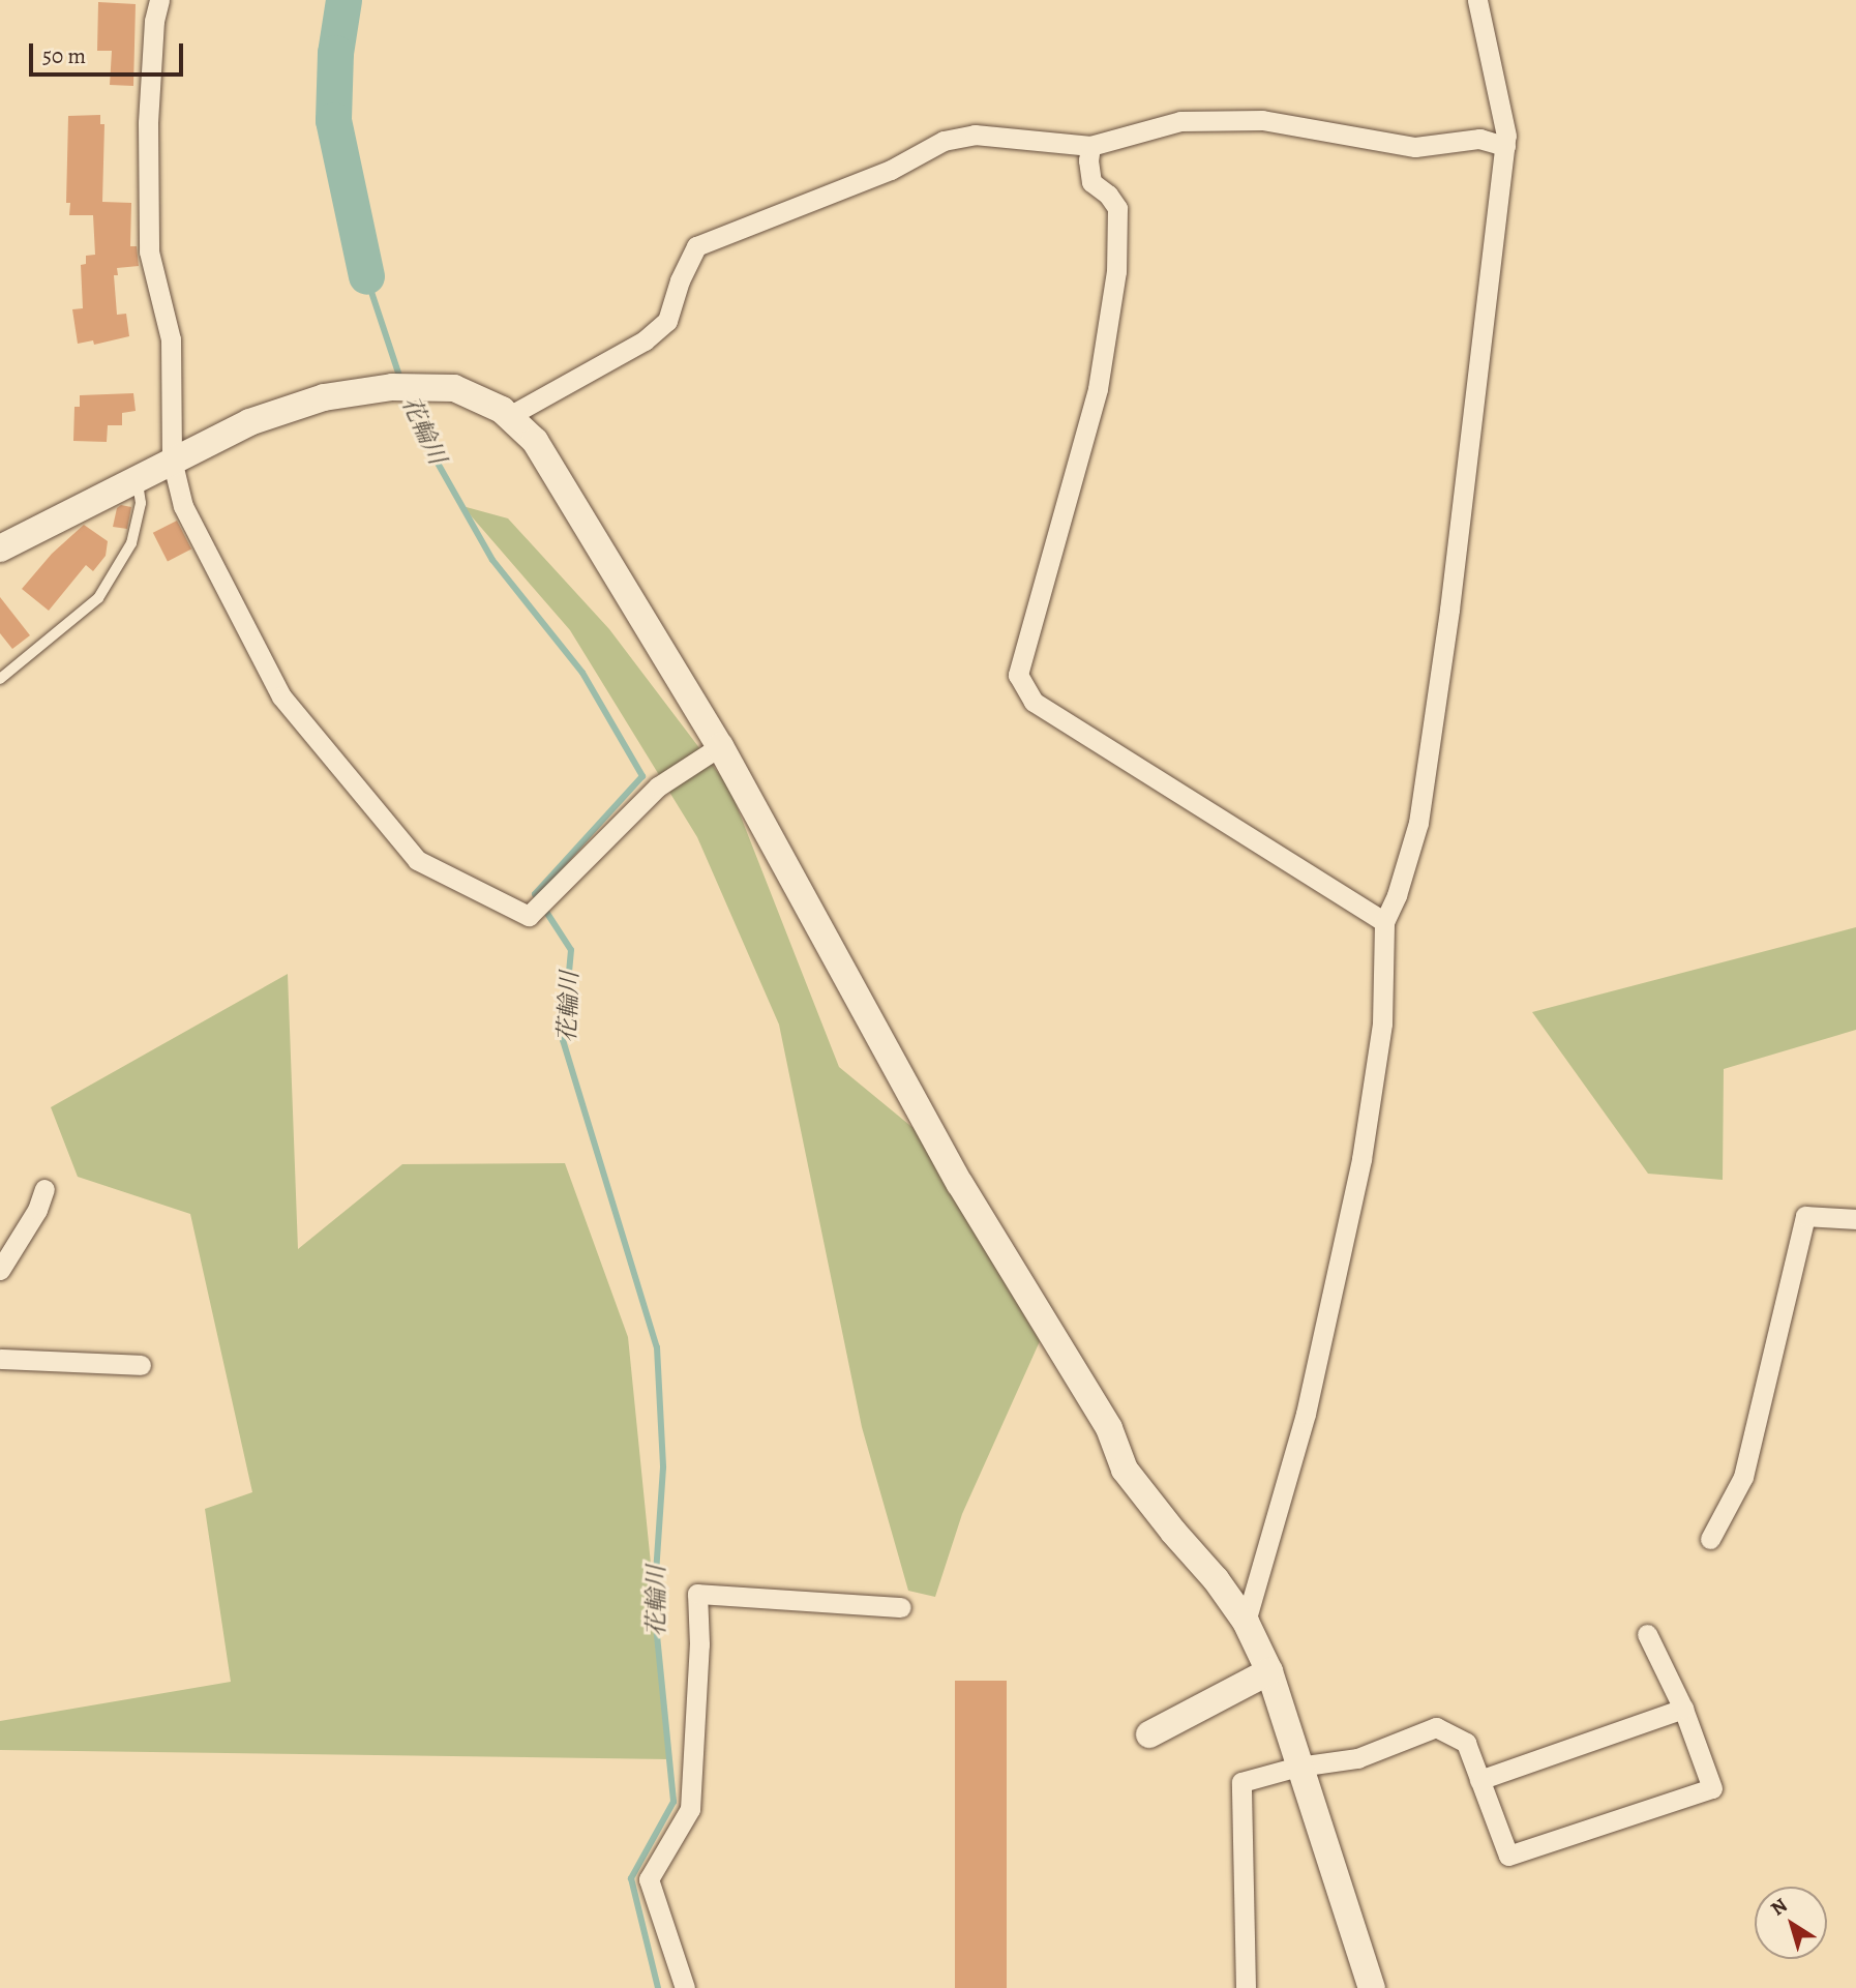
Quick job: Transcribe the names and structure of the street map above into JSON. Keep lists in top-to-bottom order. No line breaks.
{"water":["花輪川"],"scale_bar":"50 m","north":"top left"}
